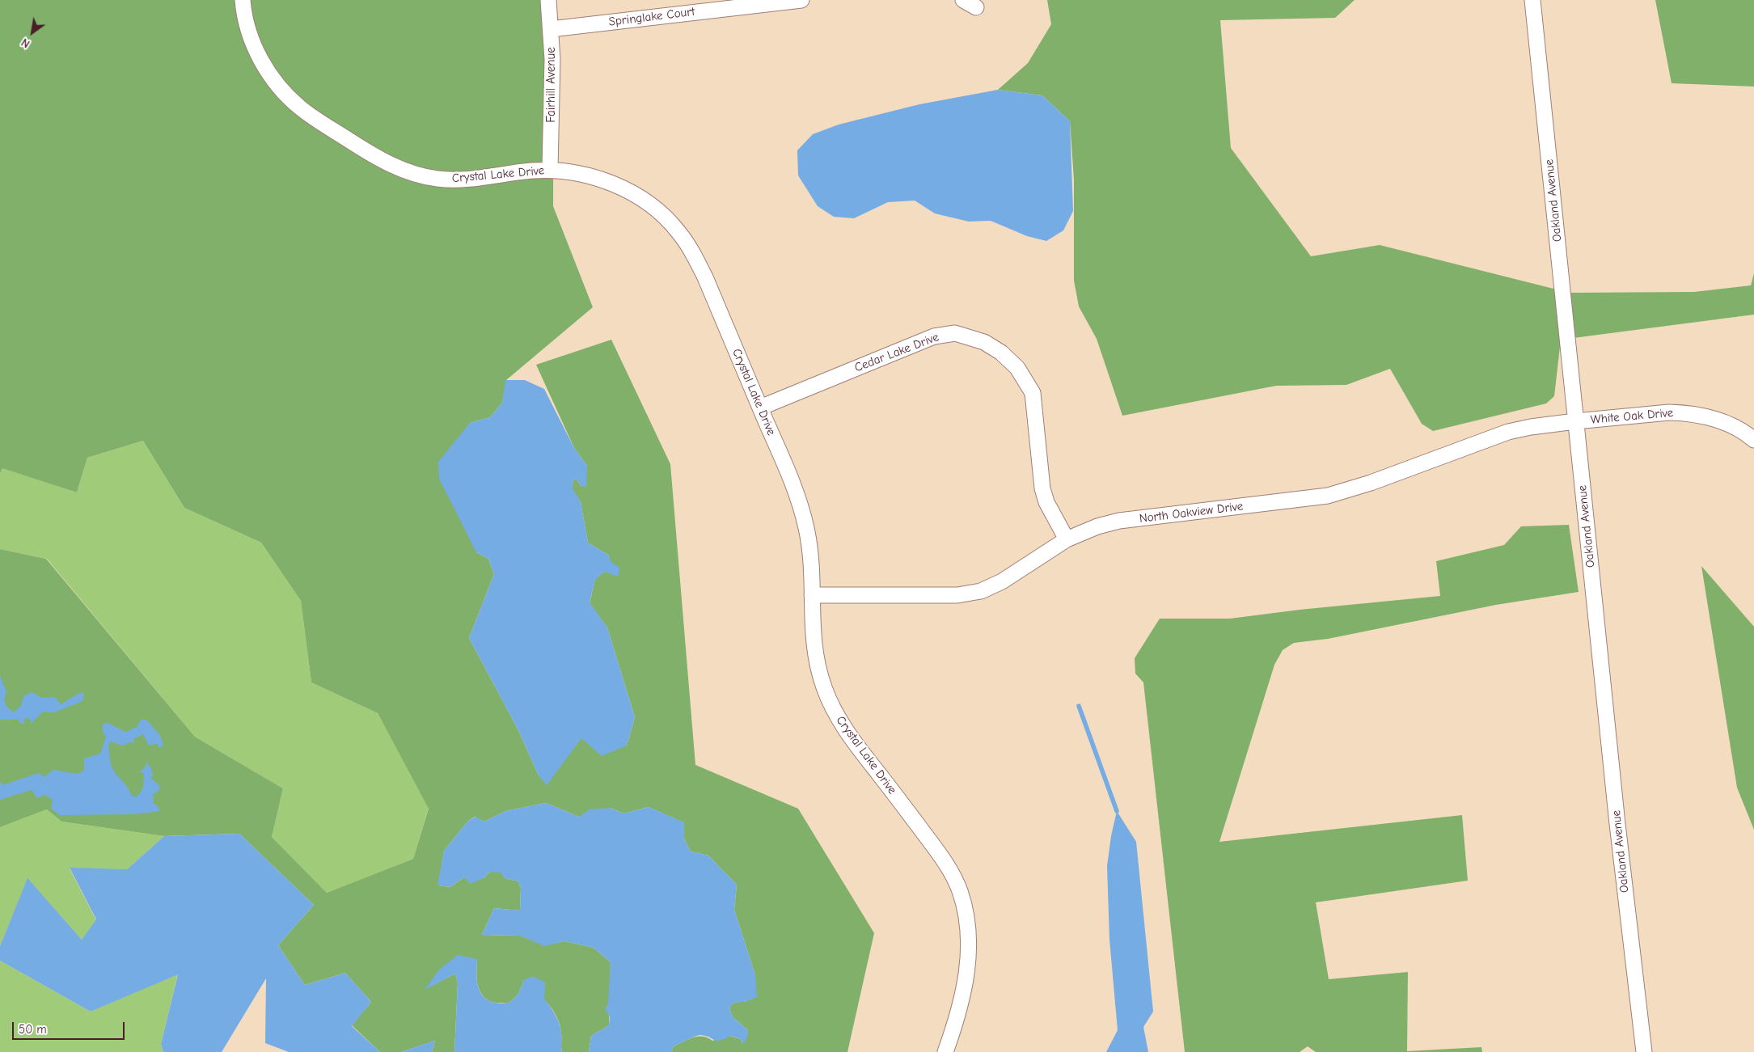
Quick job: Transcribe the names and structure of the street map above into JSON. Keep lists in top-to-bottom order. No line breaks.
{"streets":{"street":["Springlake Court","Fairhill Avenue","Crystal Lake Drive","Oakland Avenue","Cedar Lake Drive","White Oak Drive","North Oakview Drive"]},"crossings":[["Springlake Court","Fairhill Avenue"],["Fairhill Avenue","Crystal Lake Drive"],["Crystal Lake Drive","Cedar Lake Drive"],["Crystal Lake Drive","North Oakview Drive"],["Oakland Avenue","White Oak Drive"],["Oakland Avenue","North Oakview Drive"],["Cedar Lake Drive","North Oakview Drive"],["White Oak Drive","North Oakview Drive"]],"scale_bar":"50 m","north":"bottom left"}
